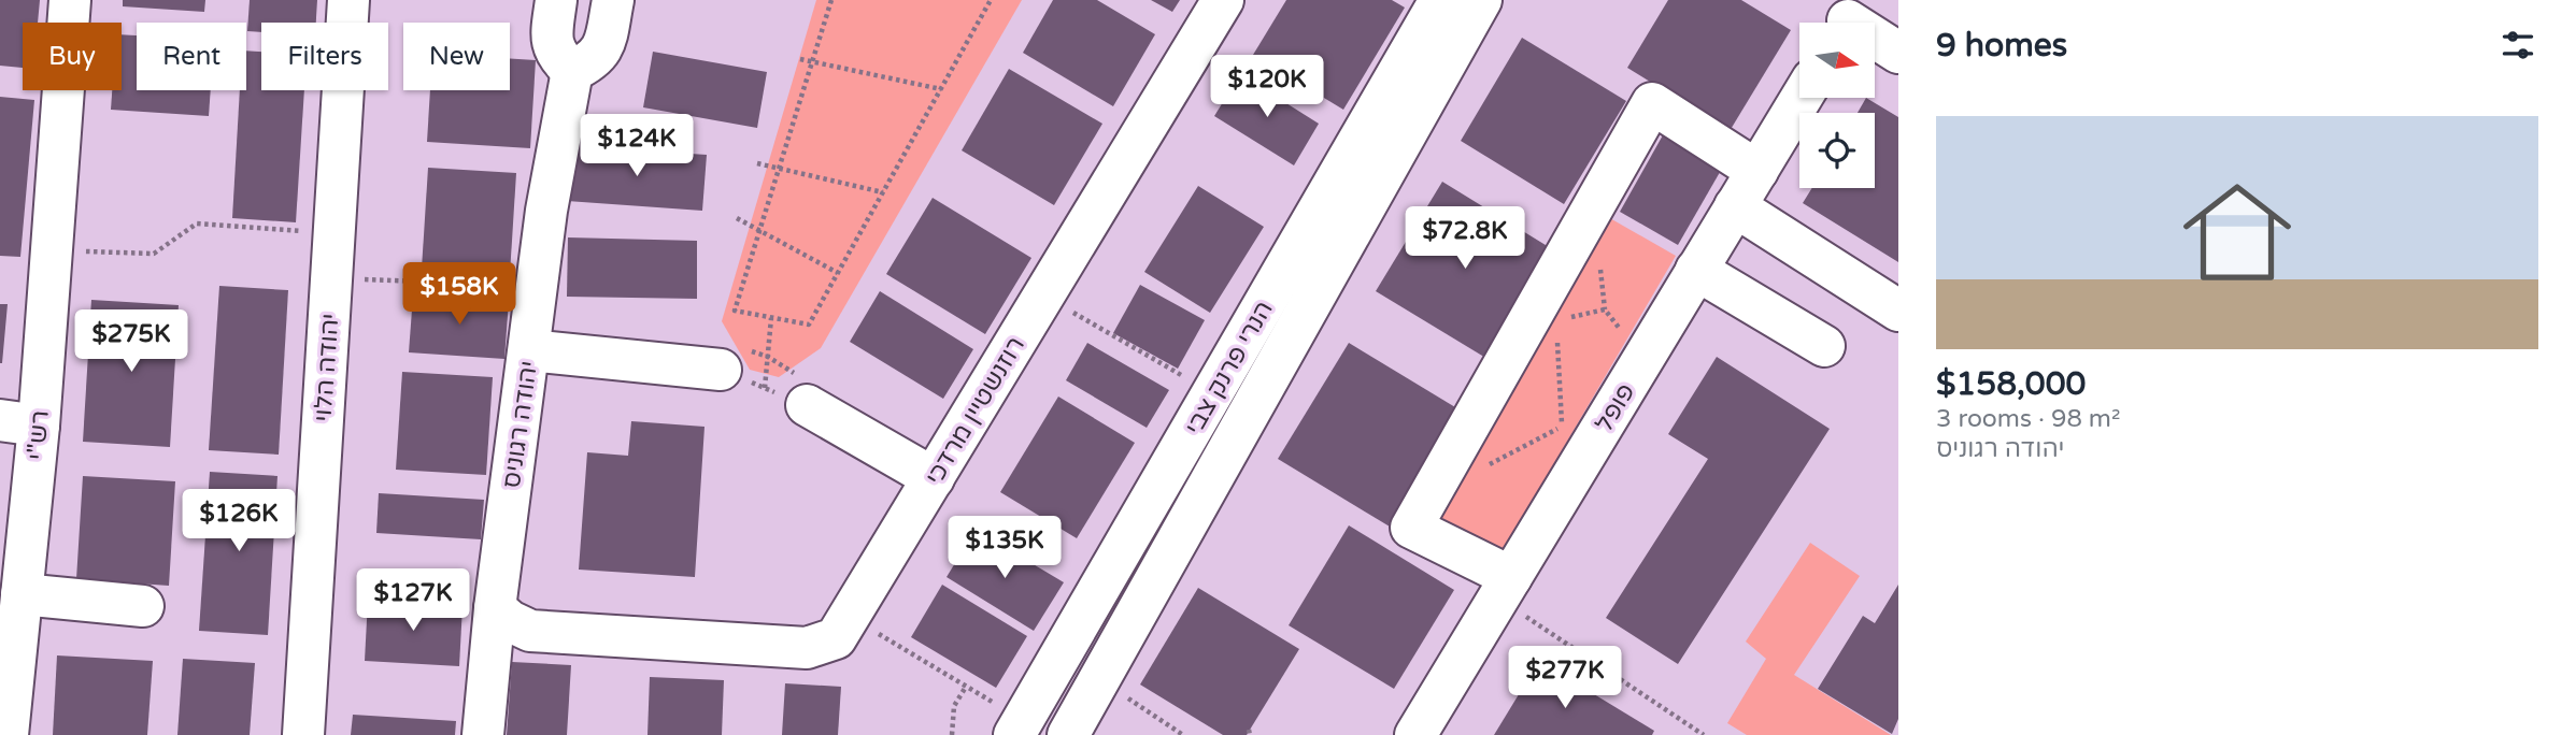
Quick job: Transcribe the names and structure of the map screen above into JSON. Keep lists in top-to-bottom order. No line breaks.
{"streets":{"street":["יהודה הלוי","הנרי פרנק צבי","פופל","רוזנשטיין מרדכי","יהודה רגוניס","רש\"י"]},"crossings":[["רוזנשטיין מרדכי","יהודה רגוניס"]],"north":"right","page":{"heading":"9 homes","chip":["Buy","Rent","Filters","New"],"price":["$120K","$124K","$72.8K","$158K","$275K","$126K","$135K","$127K","$277K"],"list":[{"name":"$158,000","note":"3 rooms · 98 m² · יהודה רגוניס"}]}}
